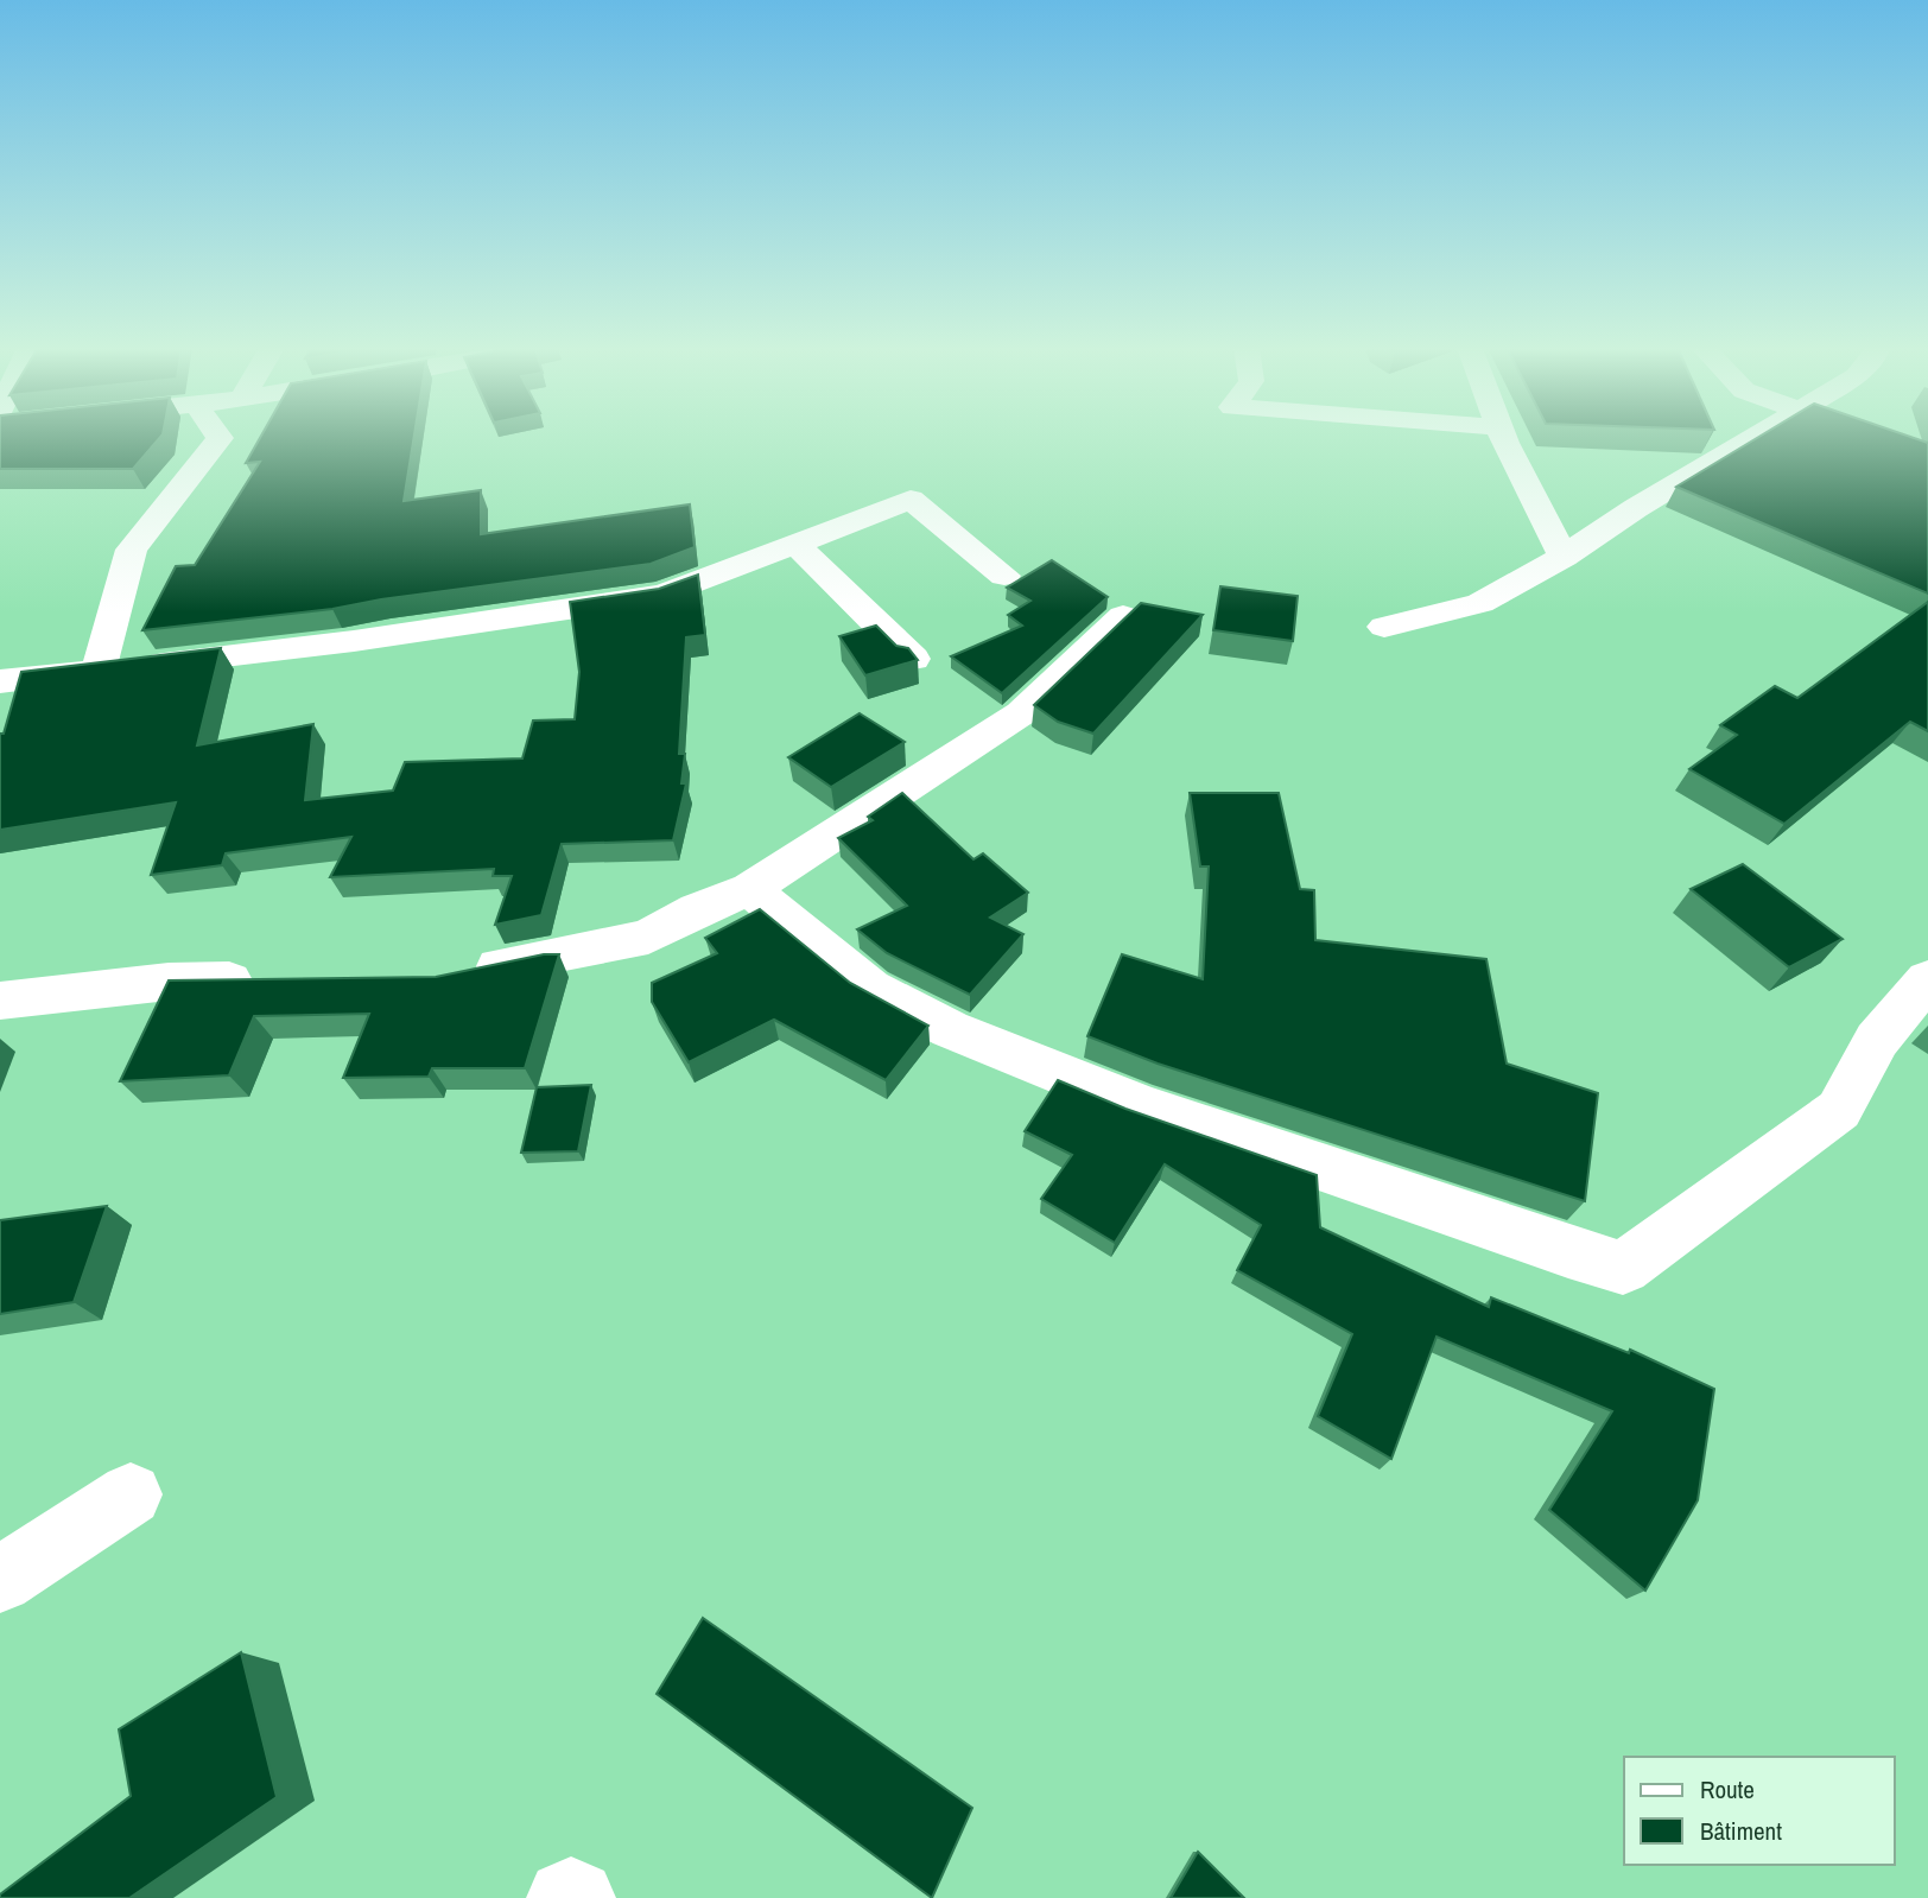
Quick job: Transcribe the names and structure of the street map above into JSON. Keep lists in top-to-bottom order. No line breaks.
{"legend":["Route","Bâtiment"]}
